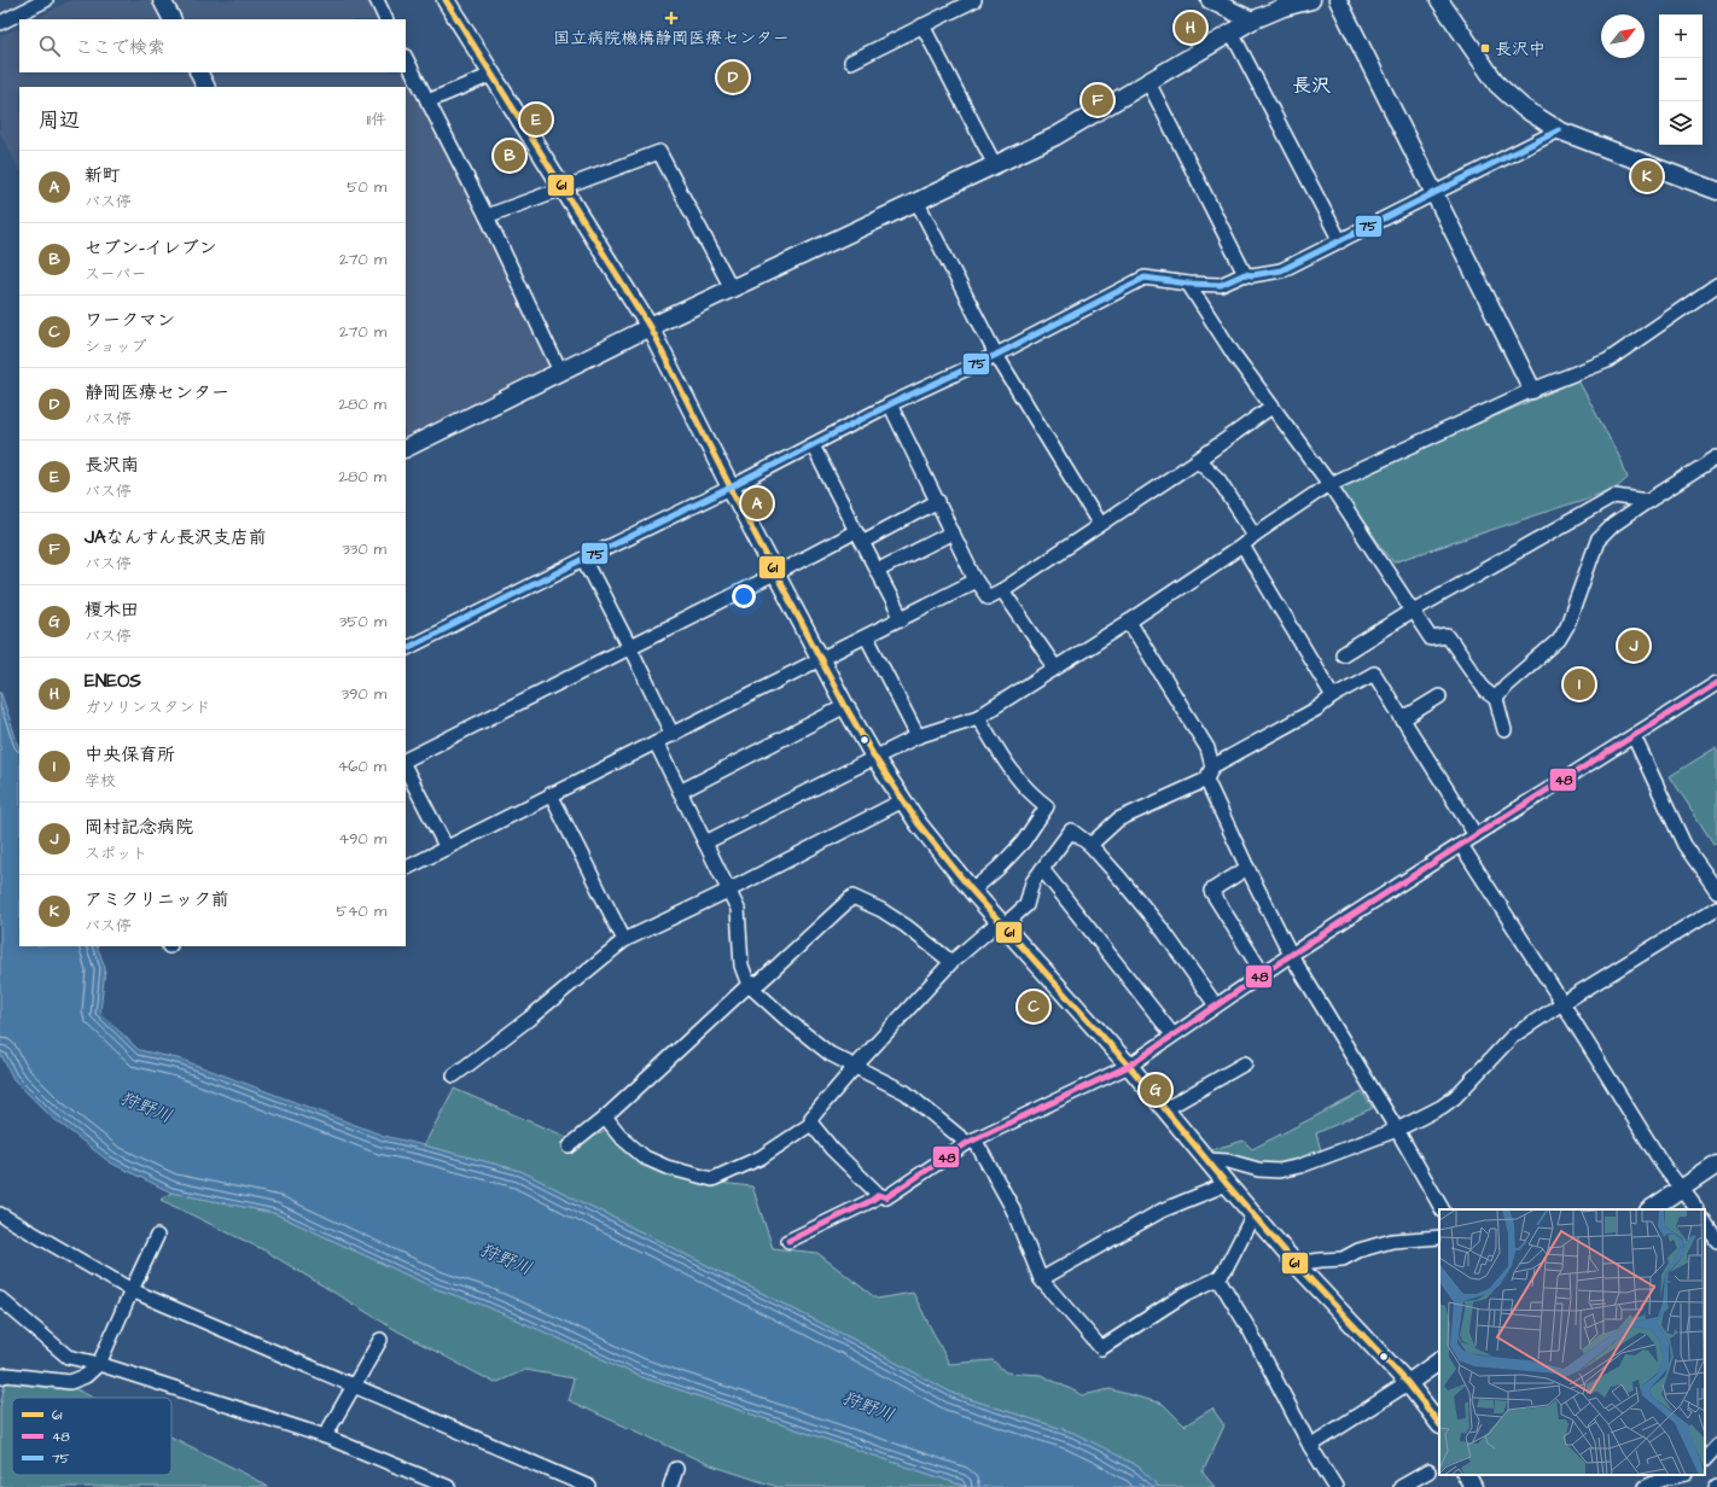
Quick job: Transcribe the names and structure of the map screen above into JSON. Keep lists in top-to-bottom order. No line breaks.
{"districts":["長沢"],"water":["狩野川"],"places":{"health":["国立病院機構静岡医療センター"],"transit":["長沢中"]},"lines":["transit line 61","transit line 75","transit line 48"],"legend":["61","48","75"],"north":"top right","page":{"pins":["H","D","F","E","B","K","A","J","I","C","G"],"map_buttons":["+","−"],"search":"ここで検索","heading":["周辺","11件"],"list":[{"mark":"A","name":"新町","note":"バス停","value":"50 m"},{"mark":"B","name":"セブン-イレブン","note":"スーパー","value":"270 m"},{"mark":"C","name":"ワークマン","note":"ショップ","value":"270 m"},{"mark":"D","name":"静岡医療センター","note":"バス停","value":"280 m"},{"mark":"E","name":"長沢南","note":"バス停","value":"280 m"},{"mark":"F","name":"JAなんすん長沢支店前","note":"バス停","value":"330 m"},{"mark":"G","name":"榎木田","note":"バス停","value":"350 m"},{"mark":"H","name":"ENEOS","note":"ガソリンスタンド","value":"390 m"},{"mark":"I","name":"中央保育所","note":"学校","value":"460 m"},{"mark":"J","name":"岡村記念病院","note":"スポット","value":"490 m"},{"mark":"K","name":"アミクリニック前","note":"バス停","value":"540 m"}]}}
